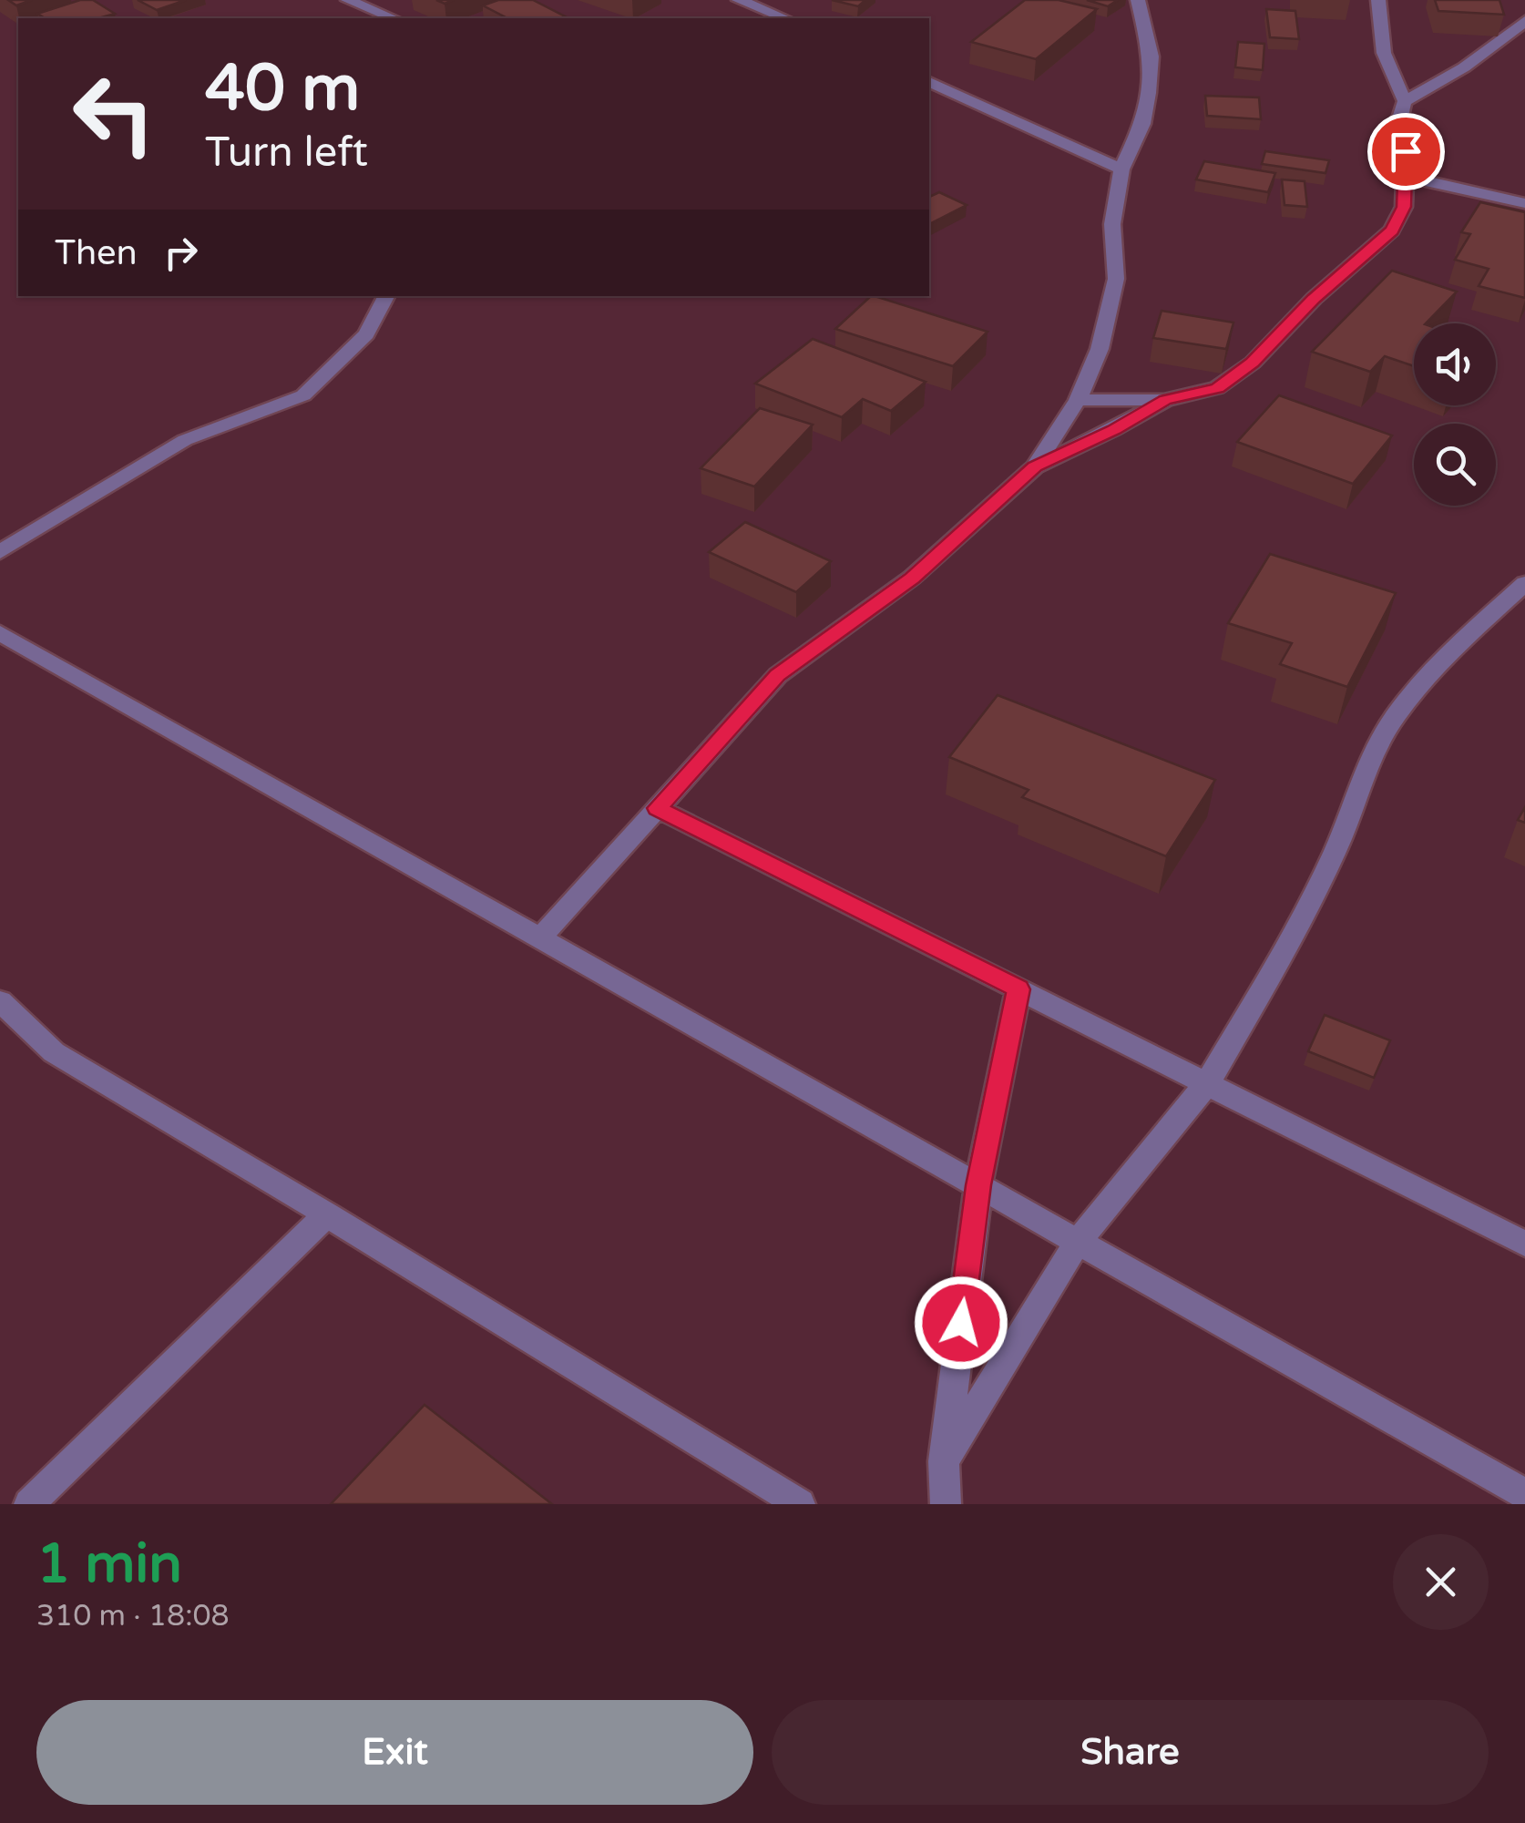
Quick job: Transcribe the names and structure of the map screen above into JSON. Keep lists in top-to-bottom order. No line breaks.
{"page":{"turn":["40 m","Turn left"],"then":"Then","heading":["1 min","310 m · 18:08"],"buttons":["Exit","Share"]}}
